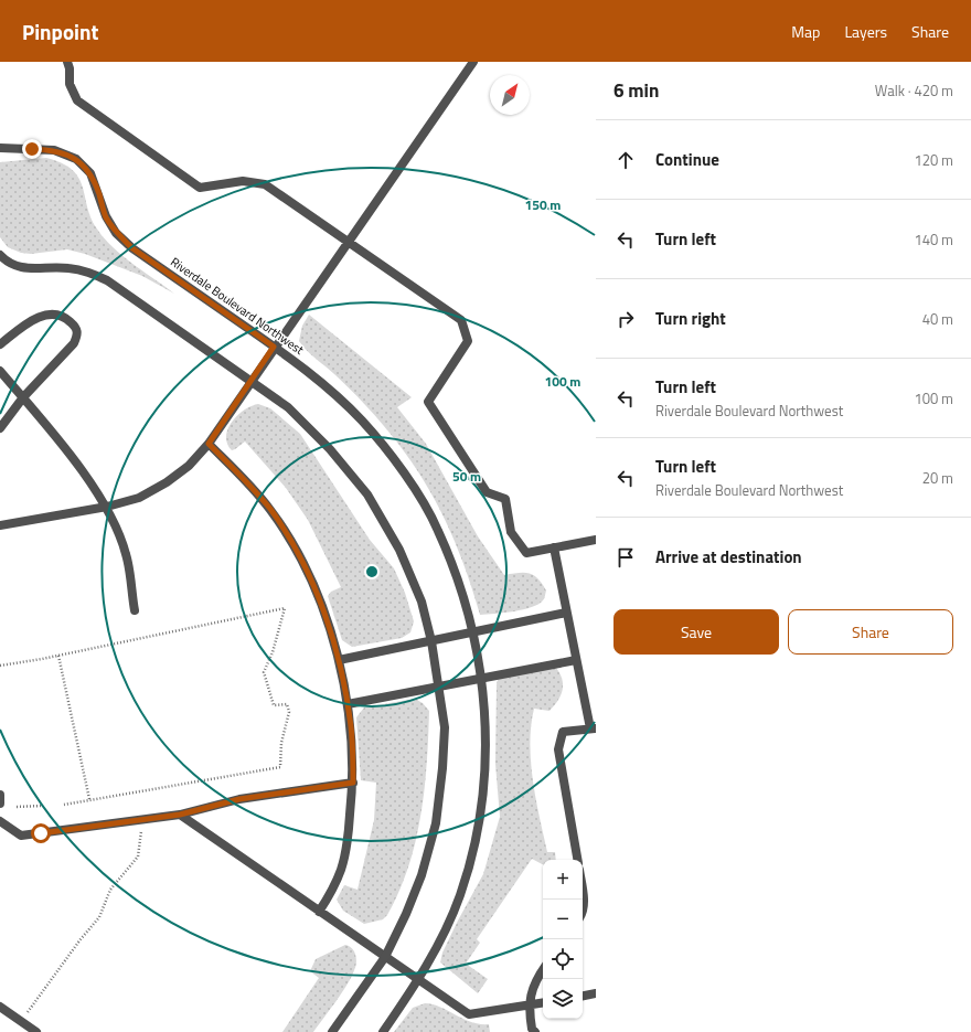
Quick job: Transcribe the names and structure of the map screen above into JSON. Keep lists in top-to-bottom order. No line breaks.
{"streets":{"street":["Riverdale Boulevard Northwest"]},"north":"top right","page":{"header":"Pinpoint","nav":["Map","Layers","Share"],"heading":["6 min","Walk · 420 m"],"list":[["Continue","120 m"],["Turn left","140 m"],["Turn right","40 m"],["Turn left","Riverdale Boulevard Northwest","100 m"],["Turn left","Riverdale Boulevard Northwest","20 m"],"Arrive at destination"],"buttons":["Save","Share"],"map_buttons":["+","−"]},"rings":["150 m","100 m","50 m"]}
